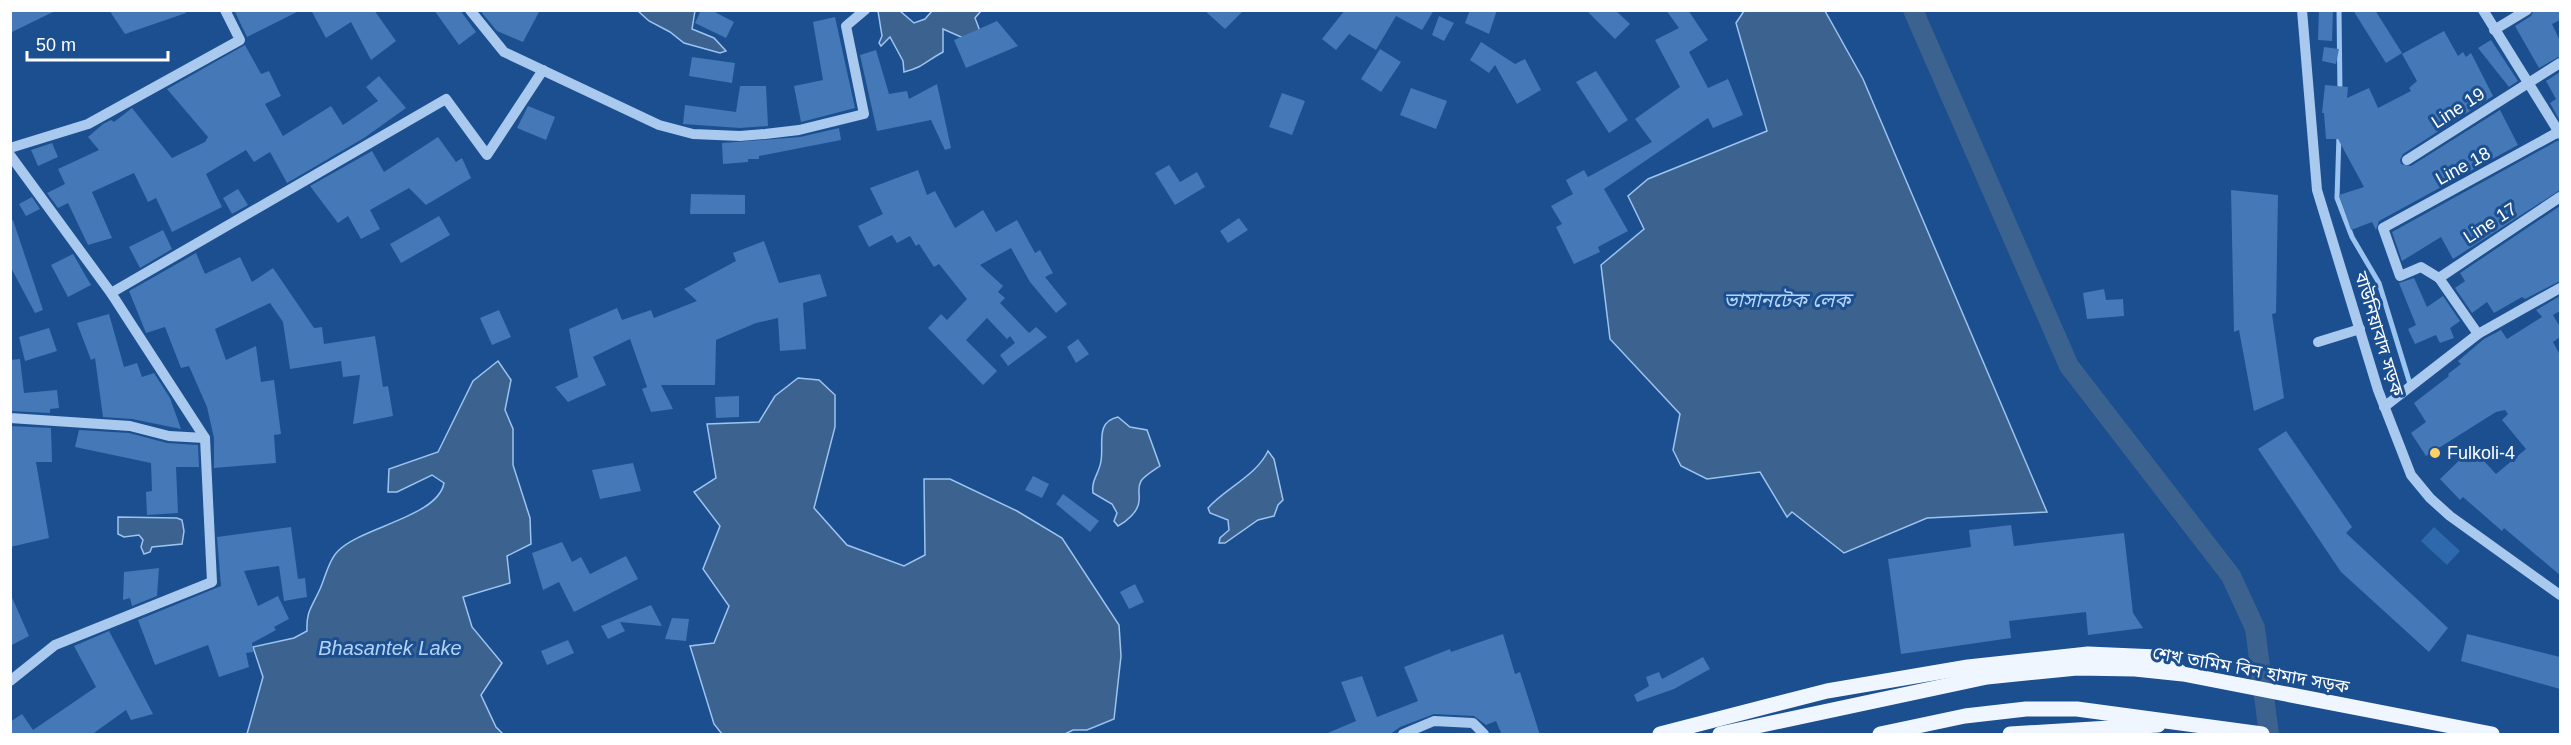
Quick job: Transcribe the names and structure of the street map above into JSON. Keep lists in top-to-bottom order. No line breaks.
{"streets":{"main road":["শেখ তামিম বিন হামাদ সড়ক"],"street":["Line 19","Line 18","Line 17","বাউনিয়াবাদ সড়ক"]},"crossings":[["Line 18","Line 17"]],"water":["ভাসানটেক লেক","Bhasantek Lake"],"places":["Fulkoli-4"],"scale_bar":"50 m"}
